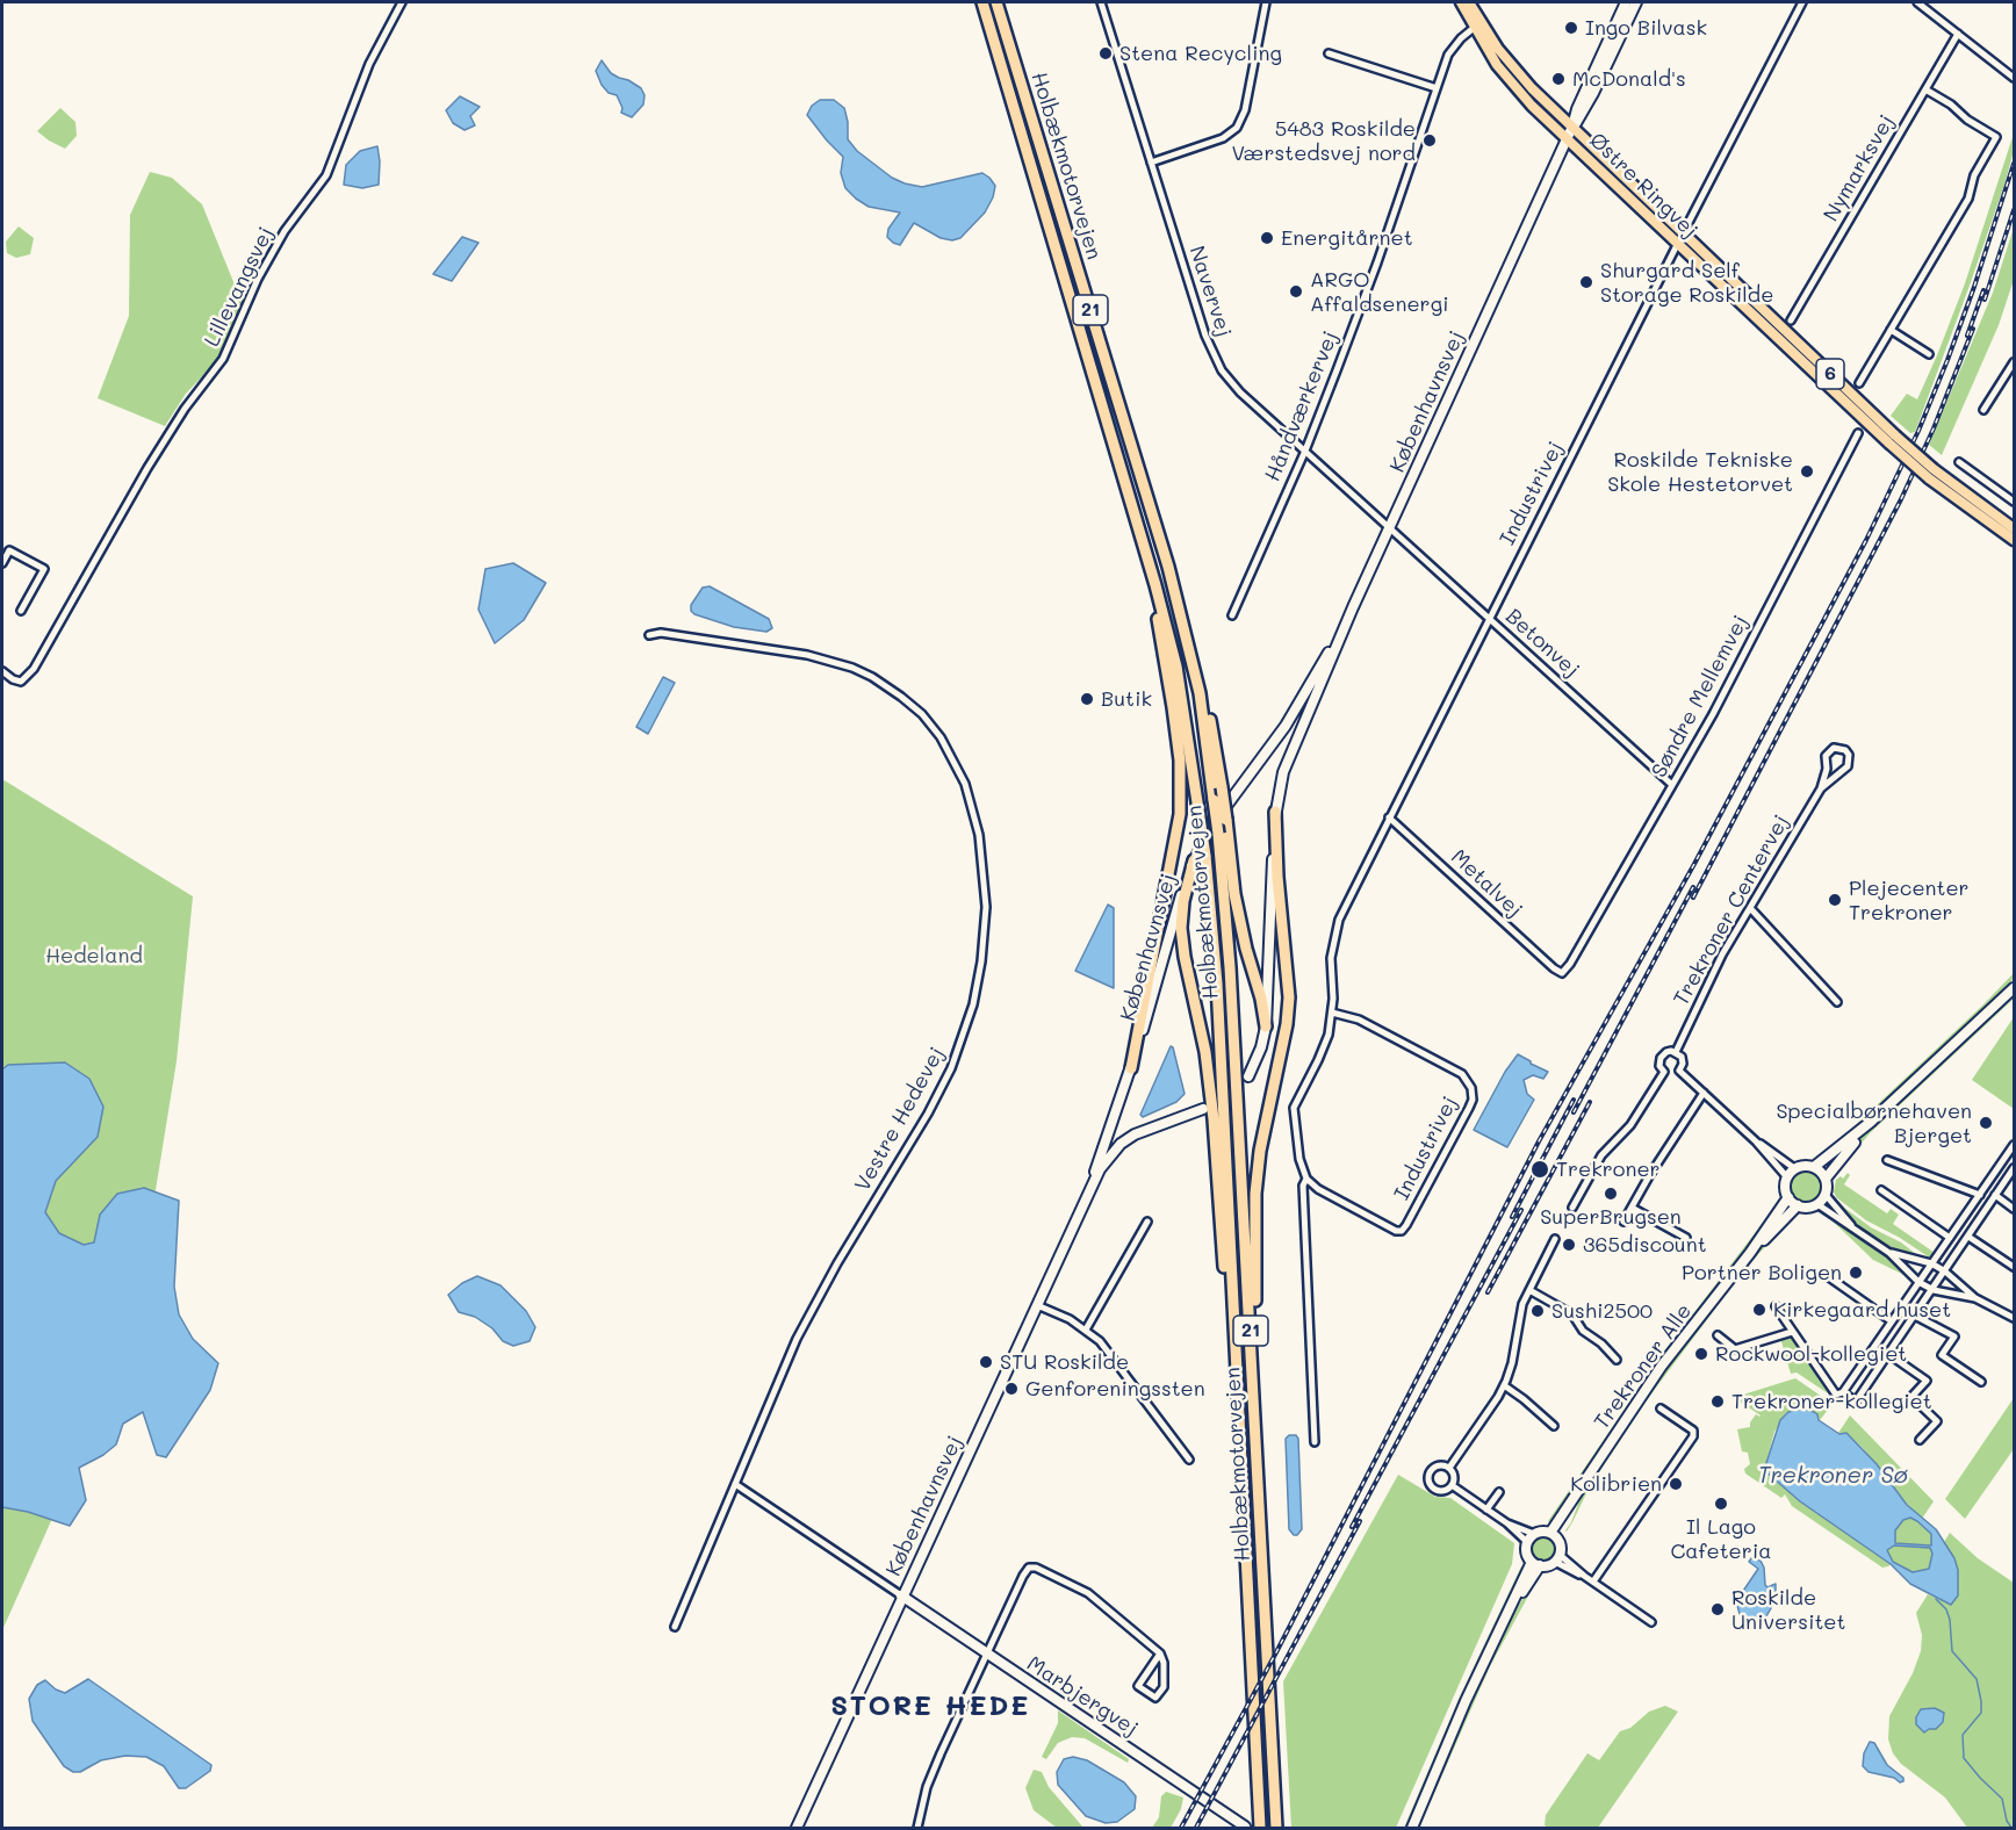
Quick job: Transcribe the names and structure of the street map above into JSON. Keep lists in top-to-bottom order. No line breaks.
{"streets":{"highway":["Holbækmotorvejen","21"],"main road":["Østre Ringvej","6","Københavnsvej","Trekroner Alle","Marbjergvej"],"street":["Nymarksvej","Lillevangsvej","Navervej","Håndværkervej","Industrivej","Betonvej","Søndre Mellemvej","Metalvej","Trekroner Centervej","Vestre Hedevej"]},"crossings":[["Østre Ringvej","Københavnsvej"],["Østre Ringvej","Håndværkervej"],["Østre Ringvej","Industrivej"],["Navervej","Københavnsvej"],["Navervej","Håndværkervej"],["Navervej","Betonvej"],["Københavnsvej","Betonvej"],["Københavnsvej","Marbjergvej"],["Industrivej","Betonvej"],["Industrivej","Metalvej"],["Betonvej","Søndre Mellemvej"],["Søndre Mellemvej","Metalvej"]],"districts":["STORE HEDE"],"water":["Trekroner Sø"],"parks":["Hedeland"],"places":["Ingo Bilvask","Stena Recycling","McDonald's","5483 Roskilde Værstedsvej nord","Energitårnet","Shurgard Self Storage Roskilde","ARGO Affaldsenergi","Roskilde Tekniske Skole Hestetorvet","Butik","Plejecenter Trekroner","Specialbørnehaven Bjerget","Trekroner","SuperBrugsen","365discount","Portner Boligen","Kirkegaard huset","Sushi2500","Rockwool-kollegiet","STU Roskilde","Genforeningssten","Trekroner-kollegiet","Kolibrien","Il Lago Cafeteria","Roskilde Universitet"]}
